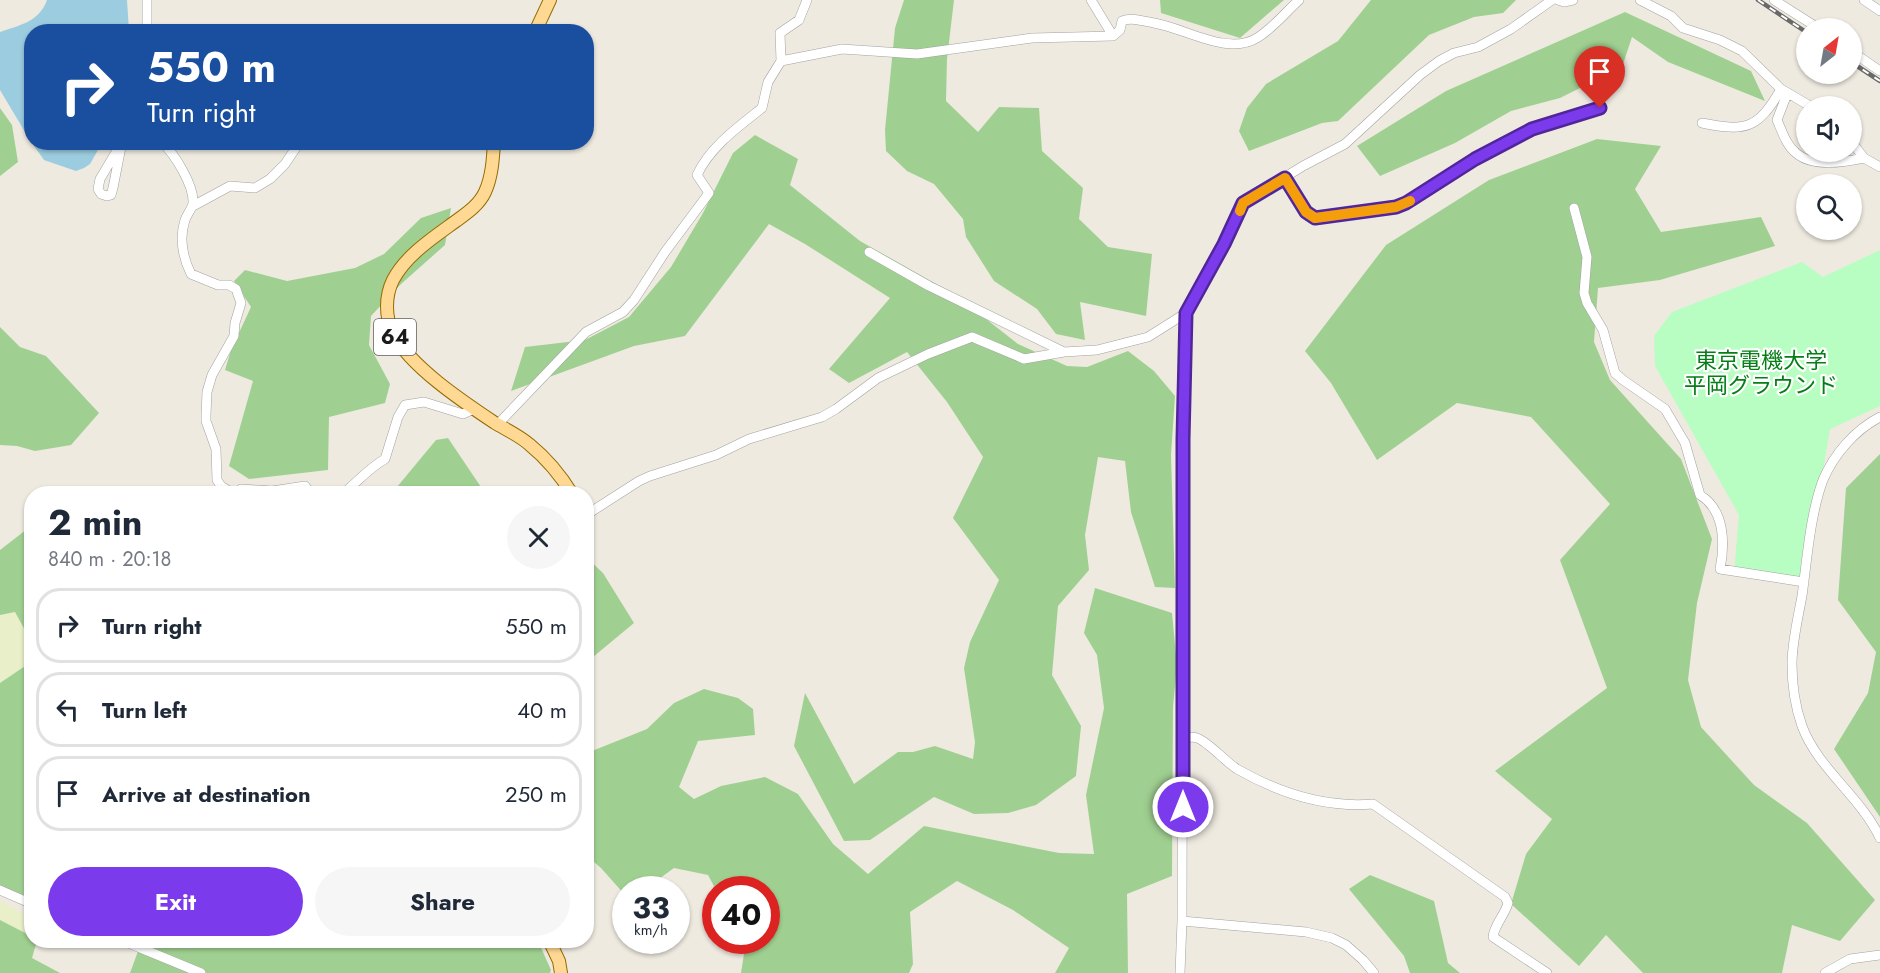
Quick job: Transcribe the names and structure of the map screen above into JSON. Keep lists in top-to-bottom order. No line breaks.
{"streets":{"main road":["64"]},"parks":["東京電機大学 平岡グラウンド"],"north":"top right","page":{"turn":["550 m","Turn right"],"heading":["2 min","840 m · 20:18"],"list":[{"name":"Turn right","value":"550 m"},{"name":"Turn left","value":"40 m"},{"name":"Arrive at destination","value":"250 m"}],"buttons":["Exit","Share"],"speed":"33 km/h","limit":"40"}}
